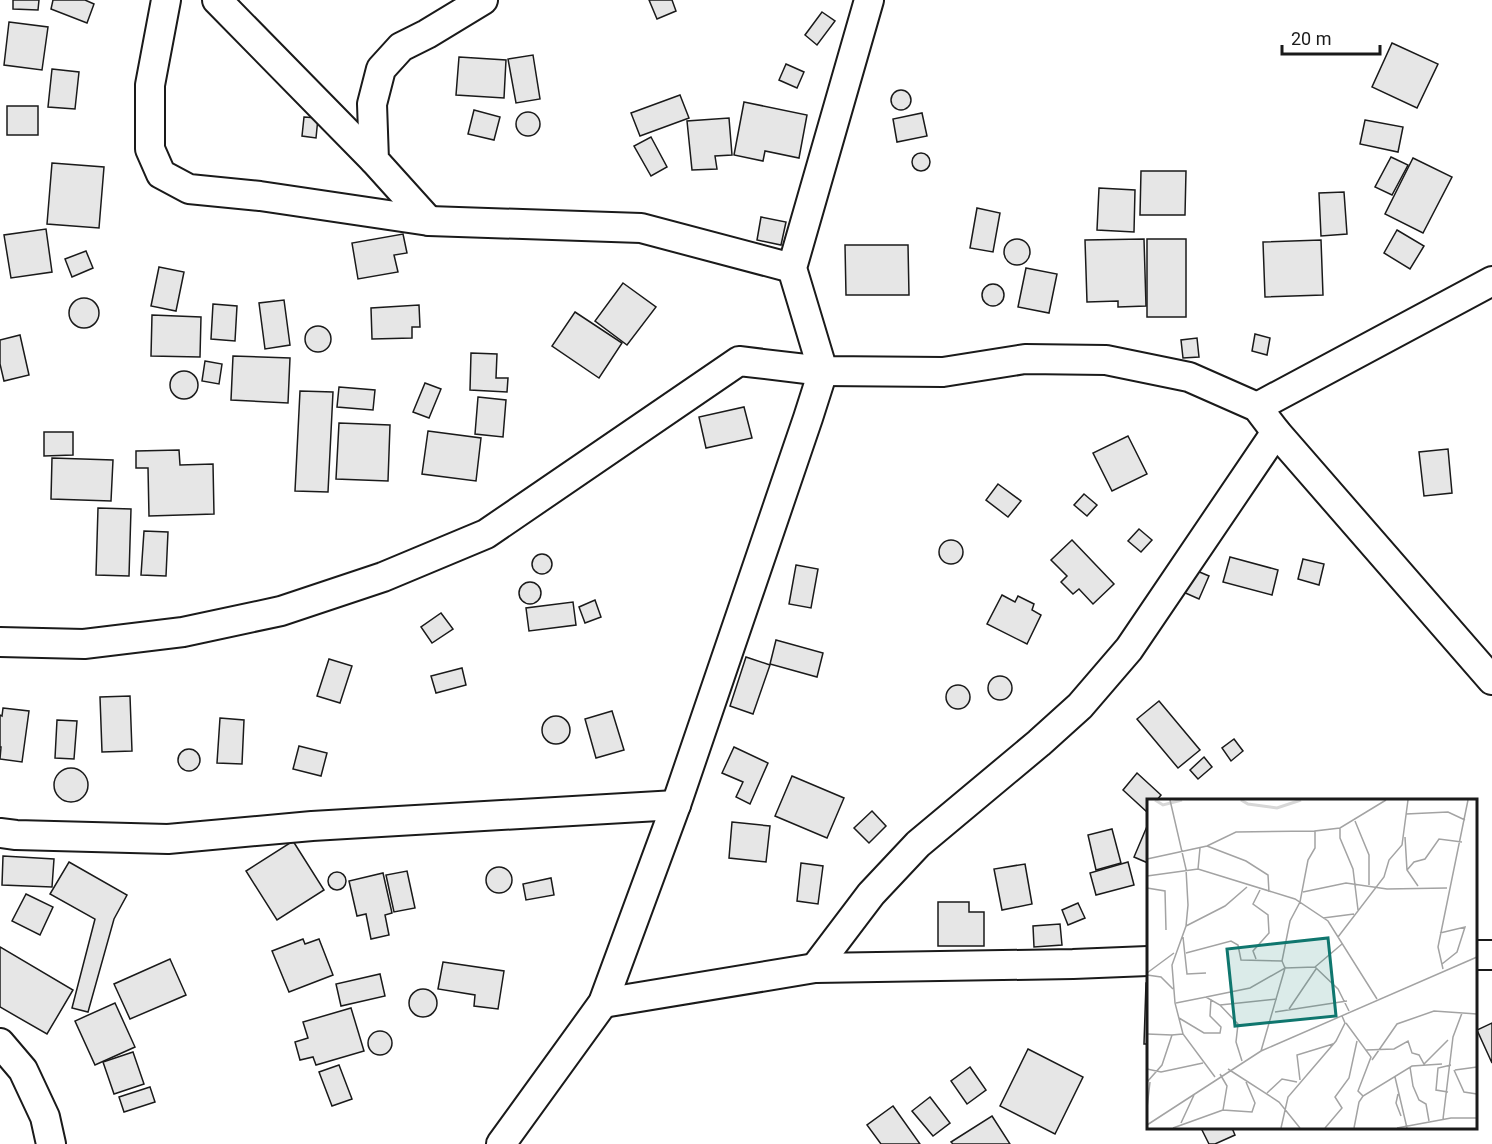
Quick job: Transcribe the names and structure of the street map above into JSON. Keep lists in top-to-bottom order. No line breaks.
{"scale_bar":"20 m"}
